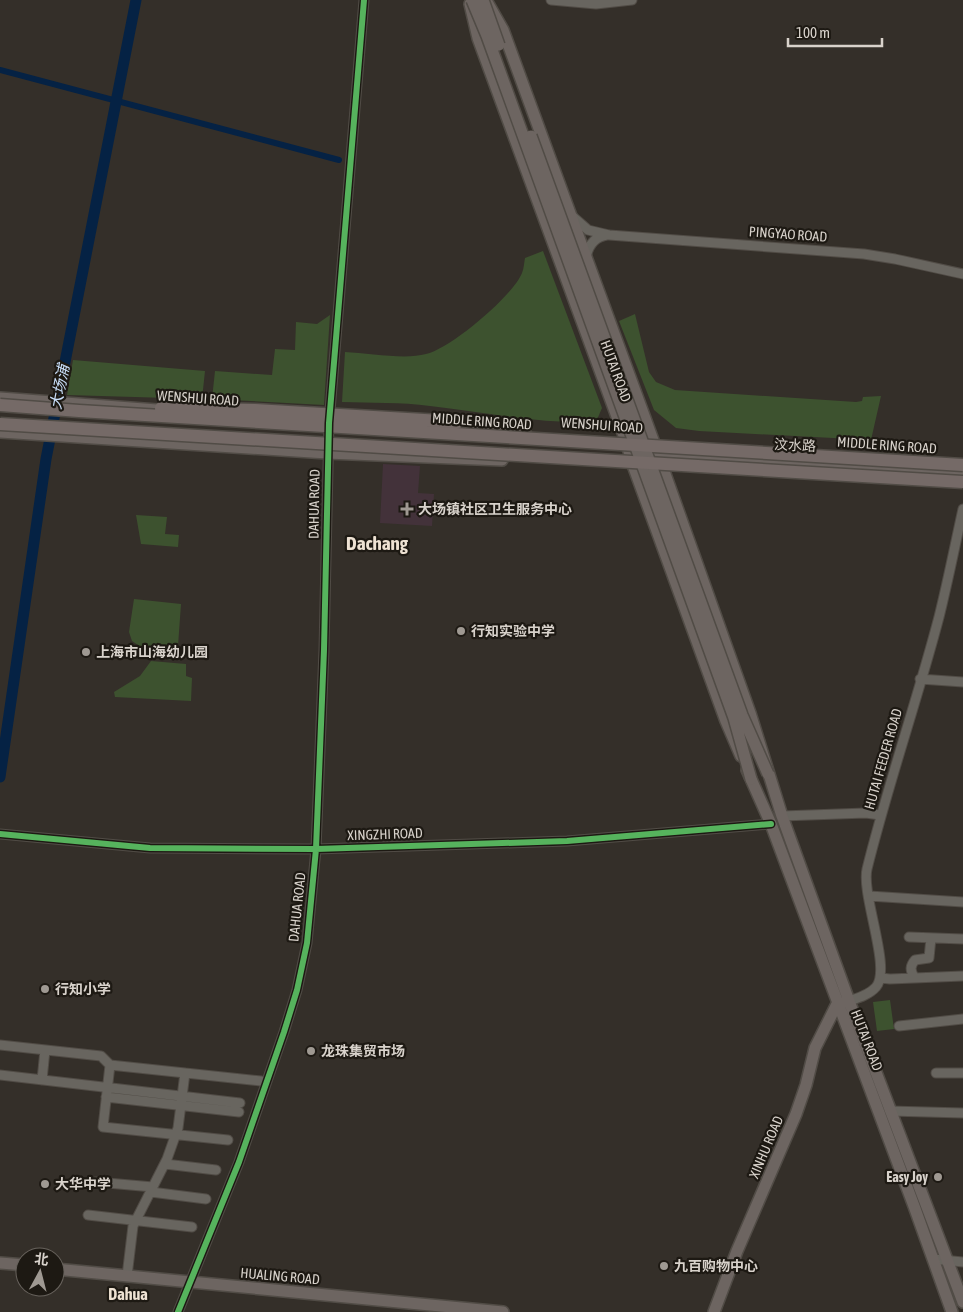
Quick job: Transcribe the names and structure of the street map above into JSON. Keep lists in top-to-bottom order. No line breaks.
{"streets":{"highway":["MIDDLE RING ROAD"],"main road":["HUTAI ROAD","WENSHUI ROAD","汶水路","XINHU ROAD","HUALING ROAD"],"street":["PINGYAO ROAD","DAHUA ROAD","HUTAI FEEDER ROAD","XINGZHI ROAD"]},"crossings":[["PINGYAO ROAD","HUTAI ROAD"],["HUTAI ROAD","WENSHUI ROAD"],["HUTAI ROAD","汶水路"],["HUTAI ROAD","XINGZHI ROAD"],["HUTAI ROAD","XINHU ROAD"],["WENSHUI ROAD","MIDDLE RING ROAD"],["WENSHUI ROAD","汶水路"],["WENSHUI ROAD","DAHUA ROAD"],["DAHUA ROAD","XINGZHI ROAD"],["DAHUA ROAD","HUALING ROAD"]],"districts":["Dachang","Dahua"],"water":["大场浦"],"places":{"health":["大场镇社区卫生服务中心"],"other":["行知实验中学","上海市山海幼儿园","行知小学","龙珠集贸市场","Easy Joy","大华中学","九百购物中心"]},"scale_bar":"100 m","north":"top"}
